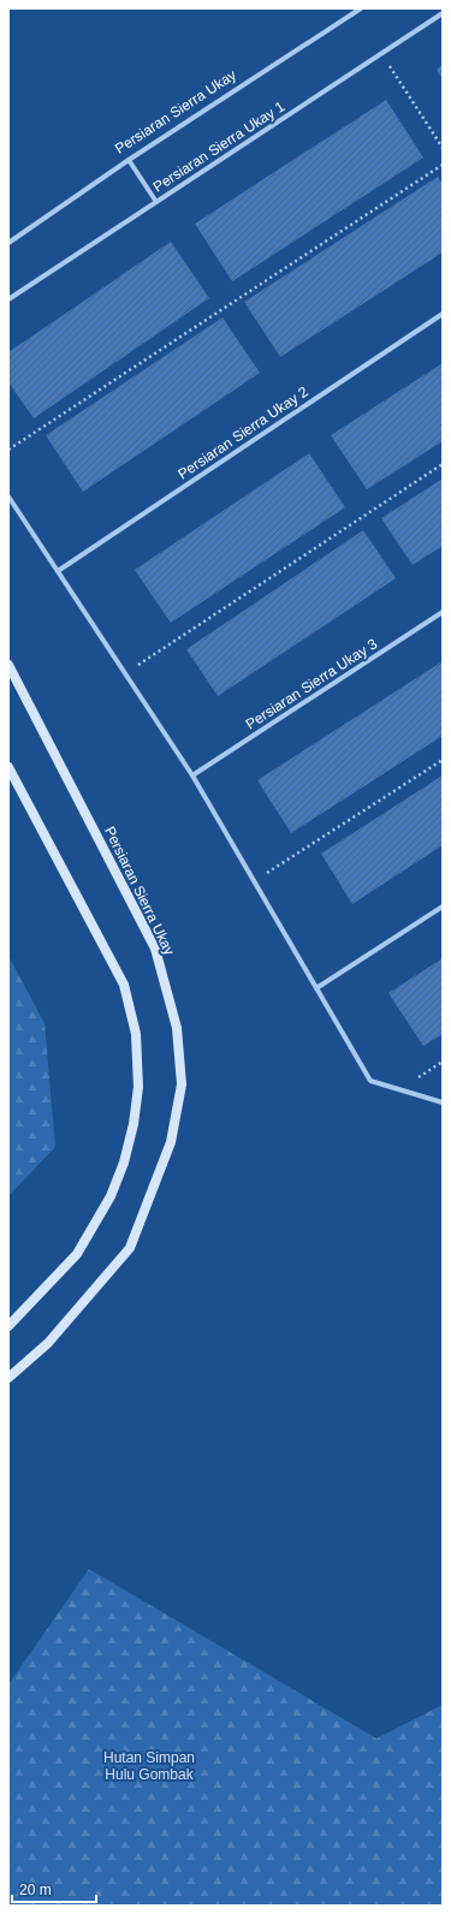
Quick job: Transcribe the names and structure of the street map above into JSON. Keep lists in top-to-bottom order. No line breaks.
{"streets":{"street":["Persiaran Sierra Ukay","Persiaran Sierra Ukay 1","Persiaran Sierra Ukay 2","Persiaran Sierra Ukay 3"]},"parks":["Hutan Simpan Hulu Gombak"],"scale_bar":"20 m"}
